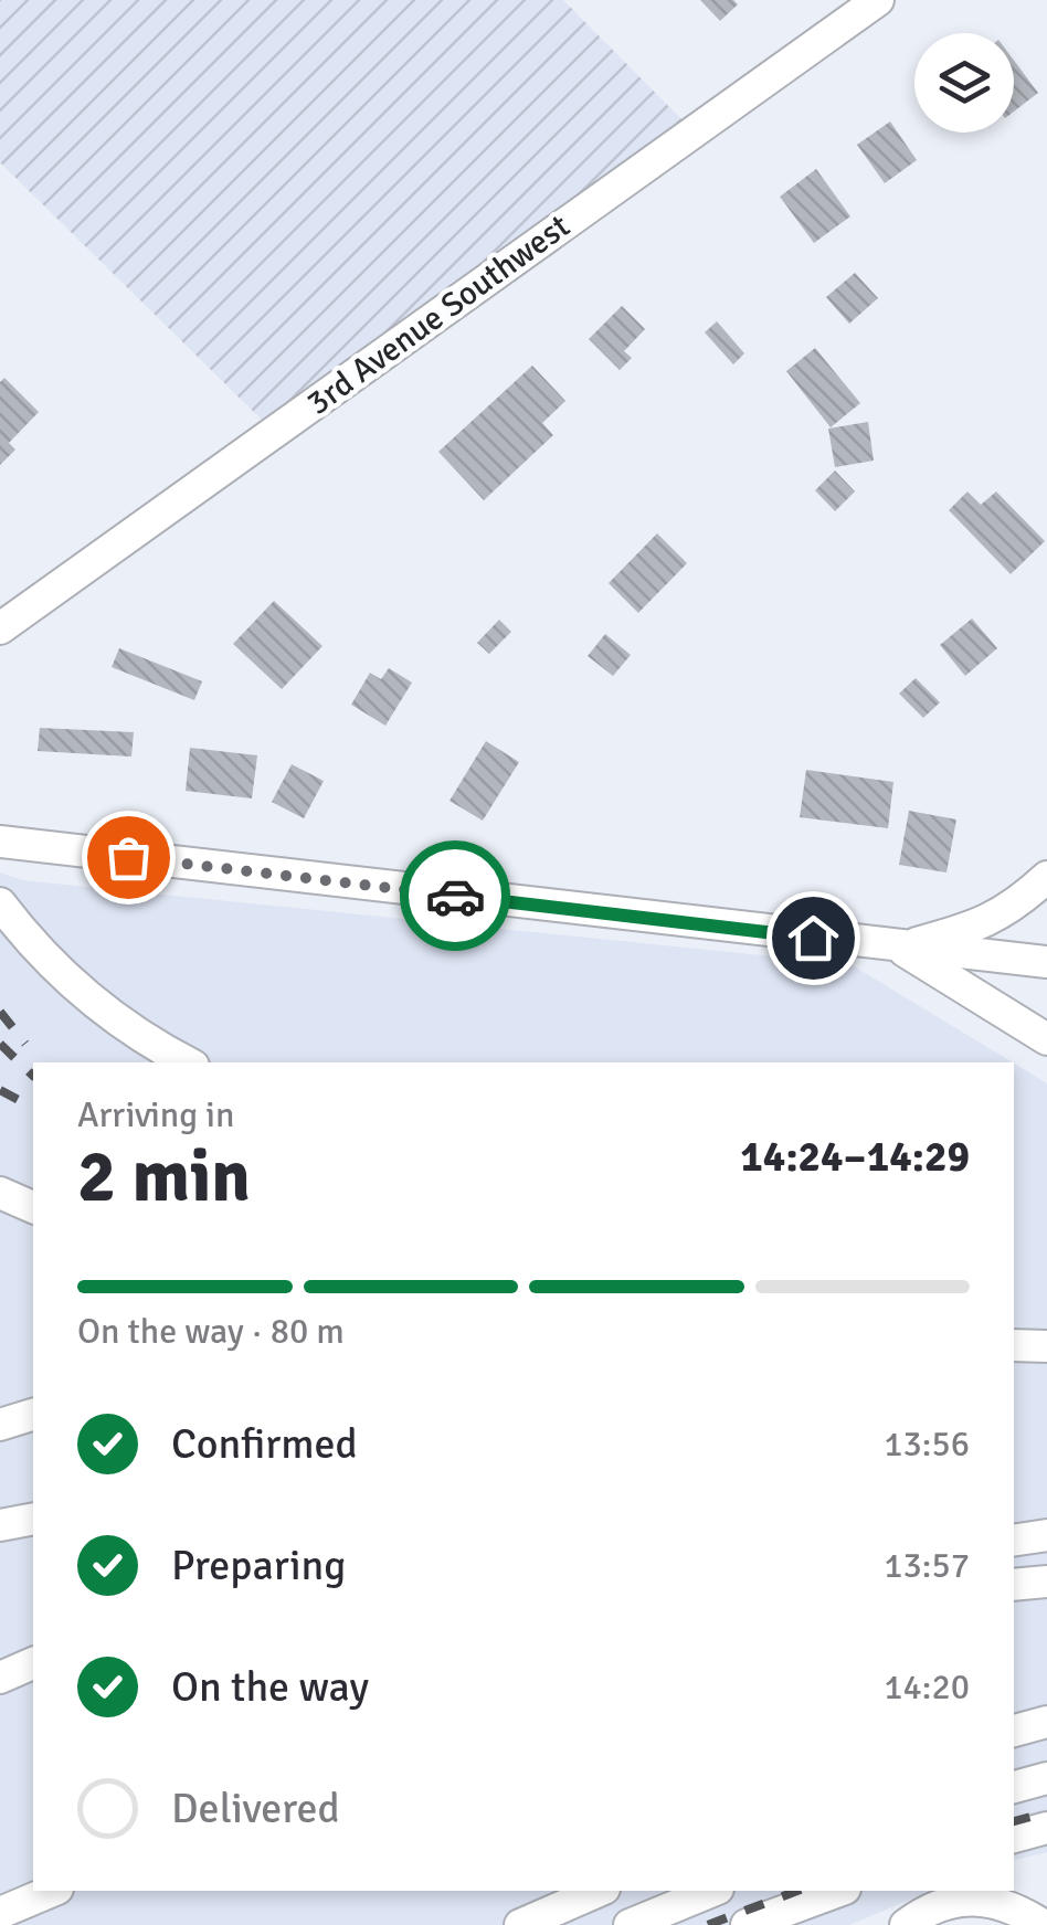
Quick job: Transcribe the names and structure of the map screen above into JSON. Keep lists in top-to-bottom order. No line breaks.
{"streets":{"street":["3rd Avenue Southwest"]},"page":{"heading":["2 min","Arriving in","14:24–14:29"],"bar":"On the way · 80 m","list":[["Confirmed","13:56"],["Preparing","13:57"],["On the way","14:20"],"Delivered"]}}
